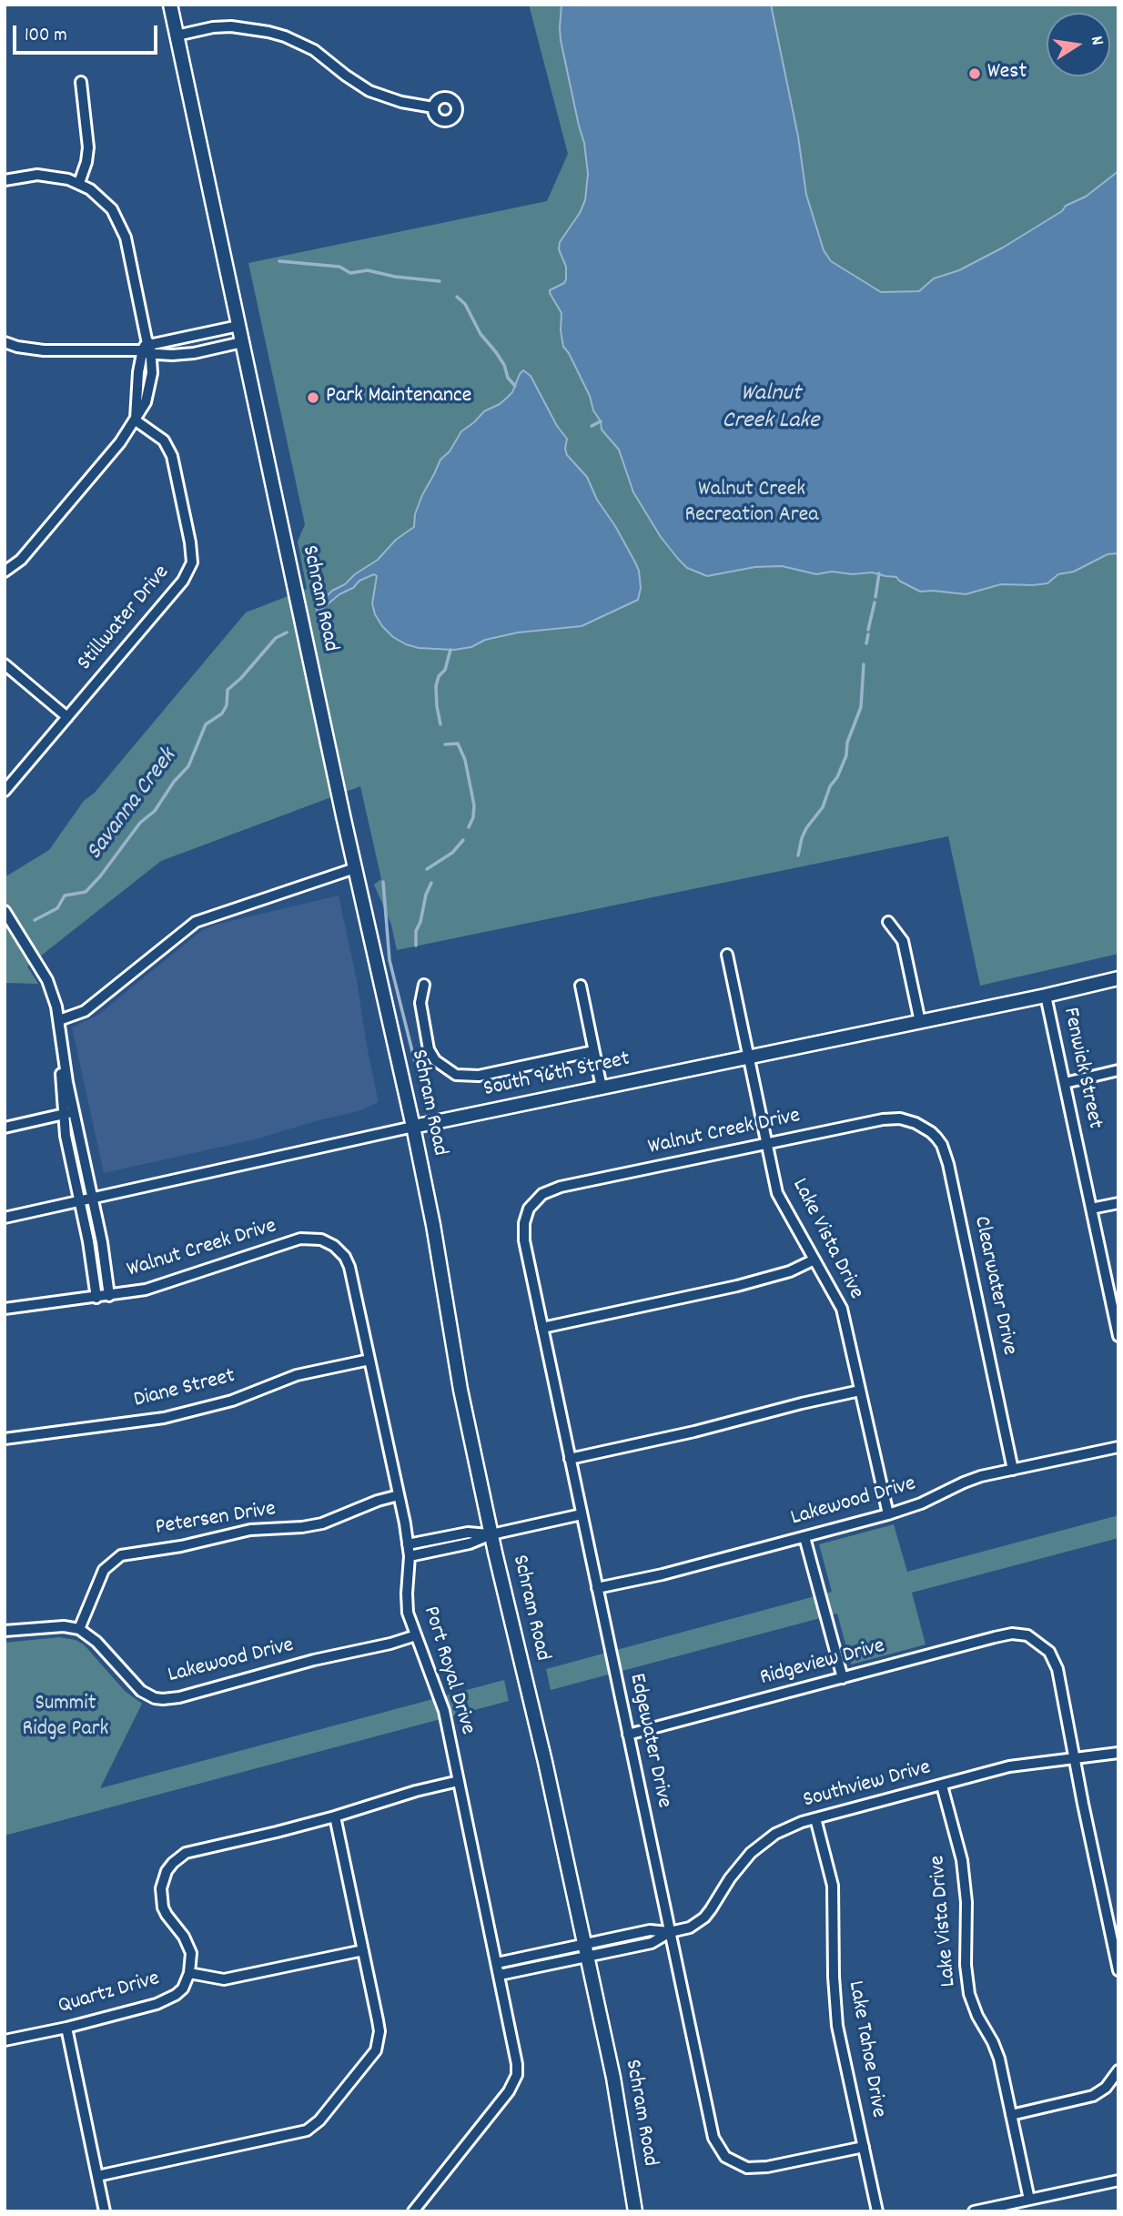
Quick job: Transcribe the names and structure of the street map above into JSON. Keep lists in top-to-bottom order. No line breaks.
{"streets":{"main road":["Schram Road","South 96th Street"],"street":["Stillwater Drive","Fenwick Street","Walnut Creek Drive","Lake Vista Drive","Clearwater Drive","Diane Street","Lakewood Drive","Petersen Drive","Ridgeview Drive","Port Royal Drive","Edgewater Drive","Southview Drive","Quartz Drive","Lake Tahoe Drive"]},"crossings":[["Schram Road","South 96th Street"],["Schram Road","Southview Drive"],["Fenwick Street","South 96th Street"],["South 96th Street","Lake Vista Drive"],["Walnut Creek Drive","Lake Vista Drive"],["Walnut Creek Drive","Clearwater Drive"],["Walnut Creek Drive","Port Royal Drive"],["Walnut Creek Drive","Edgewater Drive"],["Lake Vista Drive","Lakewood Drive"],["Lake Vista Drive","Southview Drive"],["Clearwater Drive","Lakewood Drive"],["Diane Street","Port Royal Drive"],["Lakewood Drive","Petersen Drive"],["Lakewood Drive","Port Royal Drive"],["Lakewood Drive","Edgewater Drive"],["Petersen Drive","Port Royal Drive"],["Ridgeview Drive","Edgewater Drive"],["Ridgeview Drive","Southview Drive"],["Port Royal Drive","Southview Drive"],["Edgewater Drive","Southview Drive"],["Edgewater Drive","Lake Tahoe Drive"],["Southview Drive","Lake Tahoe Drive"]],"water":["Walnut Creek Lake","Savanna Creek"],"parks":["Walnut Creek Recreation Area","Summit Ridge Park"],"places":["West","Park Maintenance"],"scale_bar":"100 m","north":"right"}
